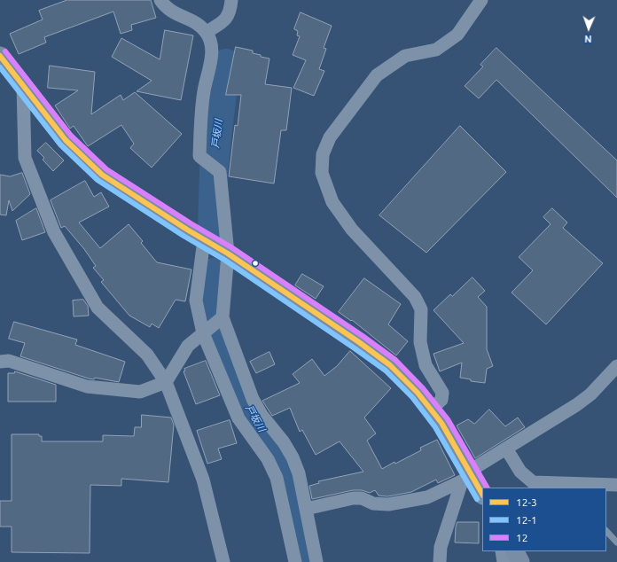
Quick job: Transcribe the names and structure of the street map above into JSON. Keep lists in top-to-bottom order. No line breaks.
{"water":["戸坂川"],"lines":["transit line 12","transit line 12-3","transit line 12-1"],"legend":["12-3","12-1","12"],"north":"bottom"}
